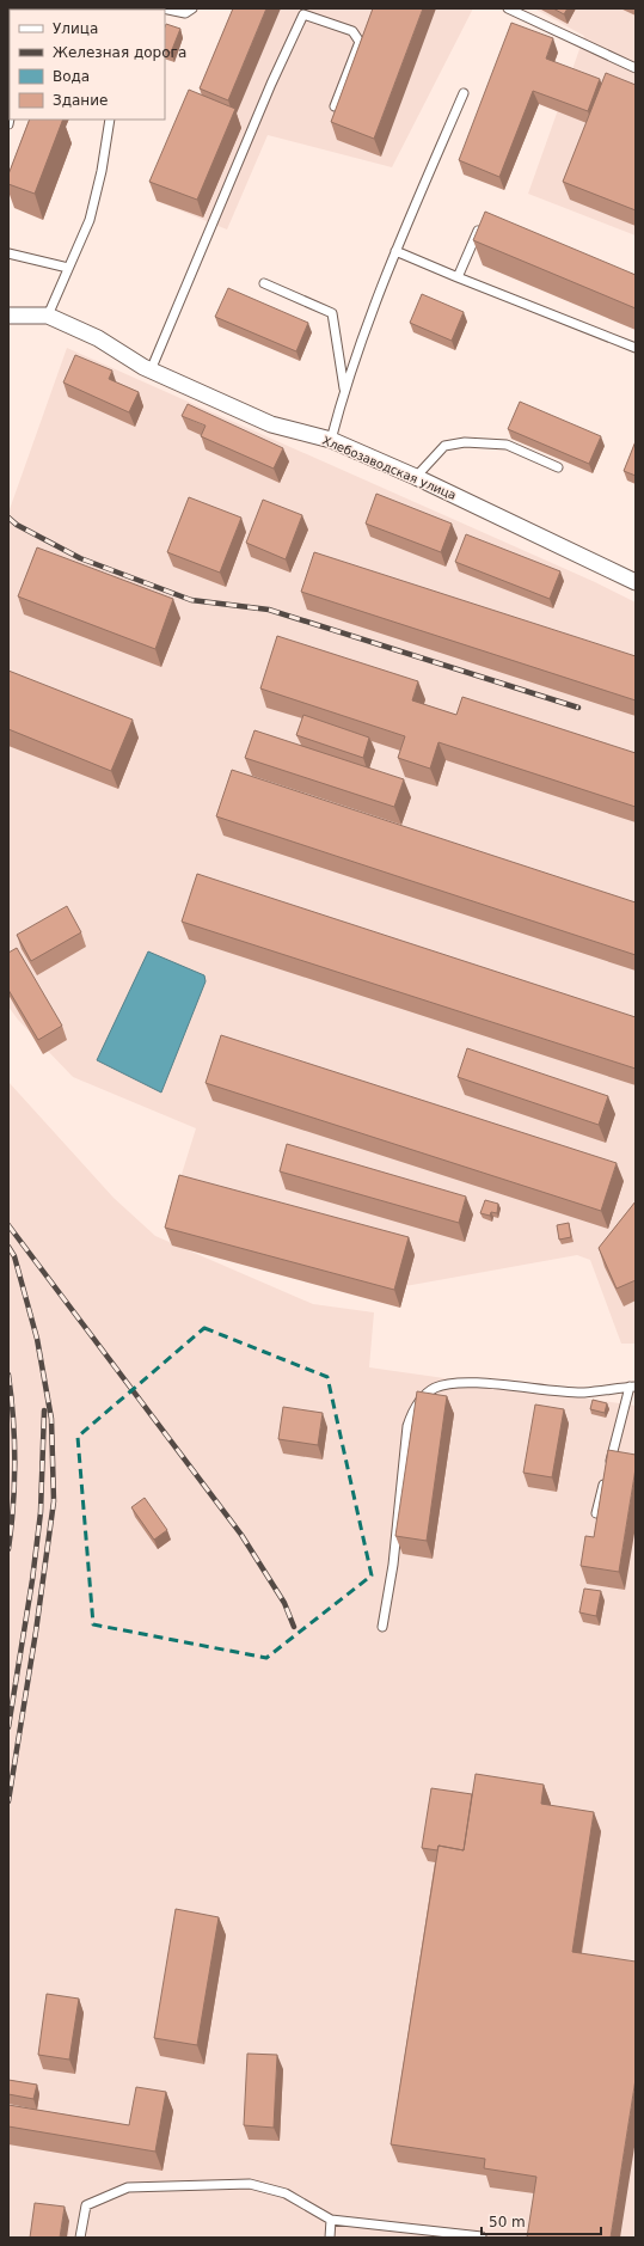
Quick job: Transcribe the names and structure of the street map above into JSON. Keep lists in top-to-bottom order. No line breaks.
{"streets":{"street":["Хлебозаводская улица"]},"legend":["Улица","Железная дорога","Вода","Здание"],"scale_bar":"50 m"}
